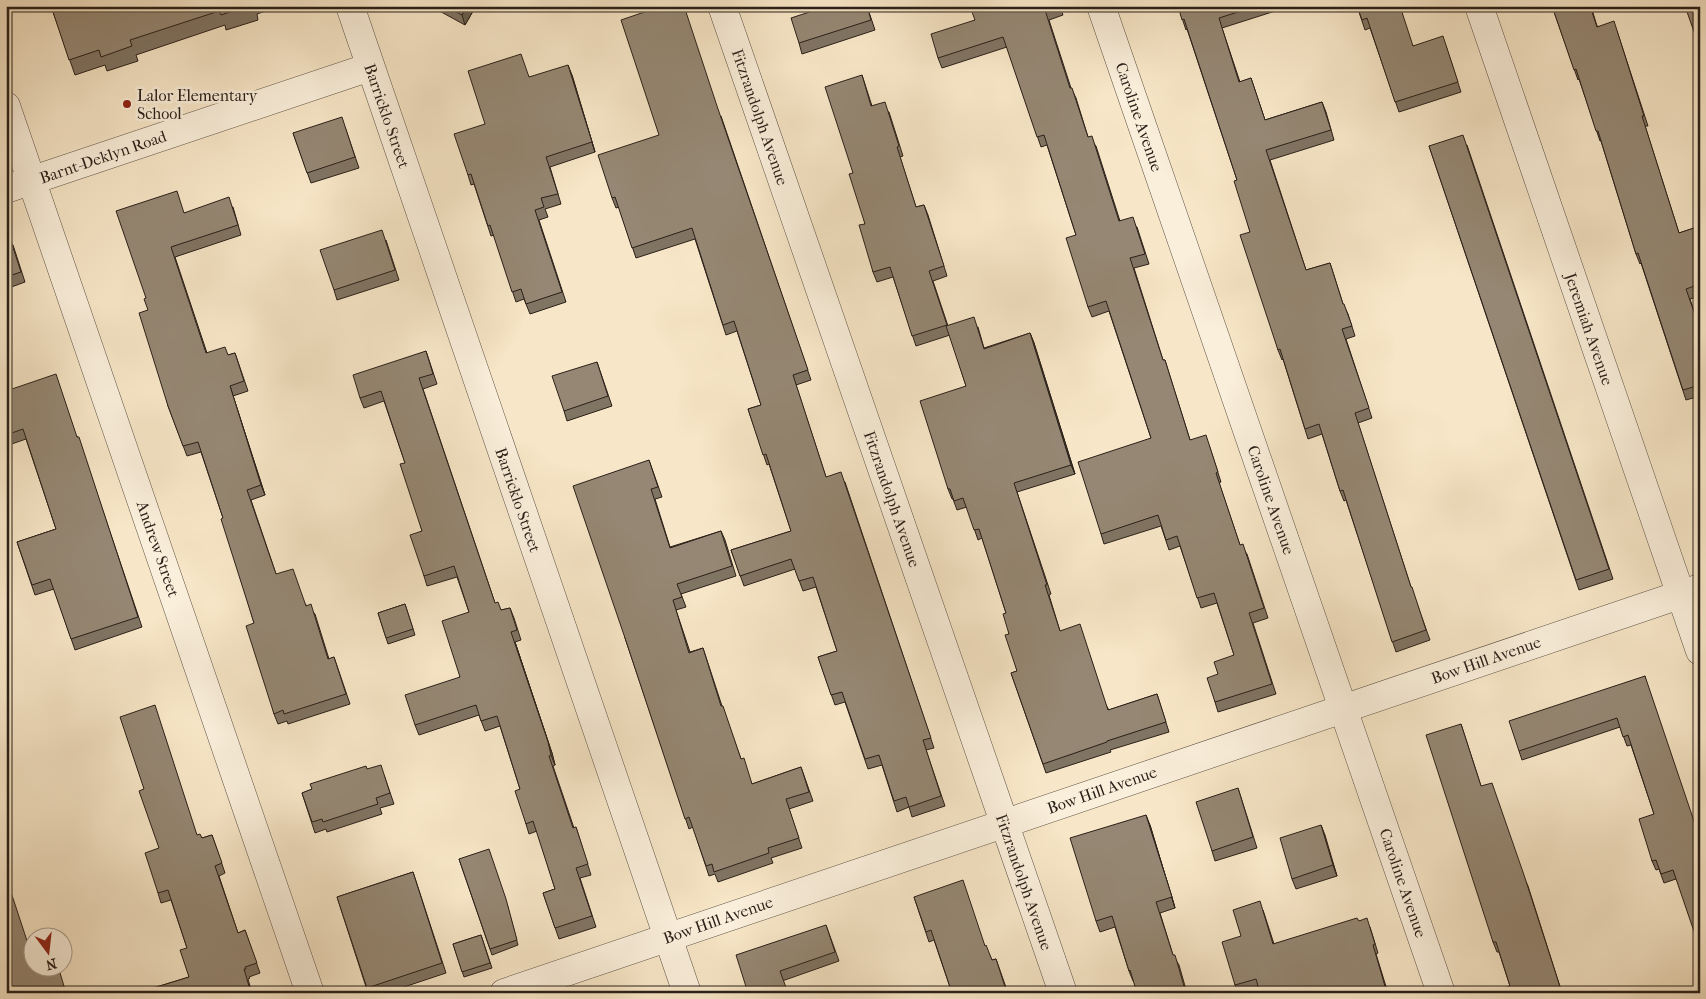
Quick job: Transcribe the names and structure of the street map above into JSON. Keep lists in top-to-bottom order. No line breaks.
{"streets":{"street":["Barricklo Street","Fitzrandolph Avenue","Caroline Avenue","Barnt-Deklyn Road","Jeremiah Avenue","Andrew Street","Bow Hill Avenue"]},"crossings":[["Barricklo Street","Barnt-Deklyn Road"],["Barricklo Street","Bow Hill Avenue"],["Fitzrandolph Avenue","Bow Hill Avenue"],["Caroline Avenue","Bow Hill Avenue"],["Barnt-Deklyn Road","Andrew Street"],["Jeremiah Avenue","Bow Hill Avenue"]],"places":["Lalor Elementary School"],"north":"bottom"}
